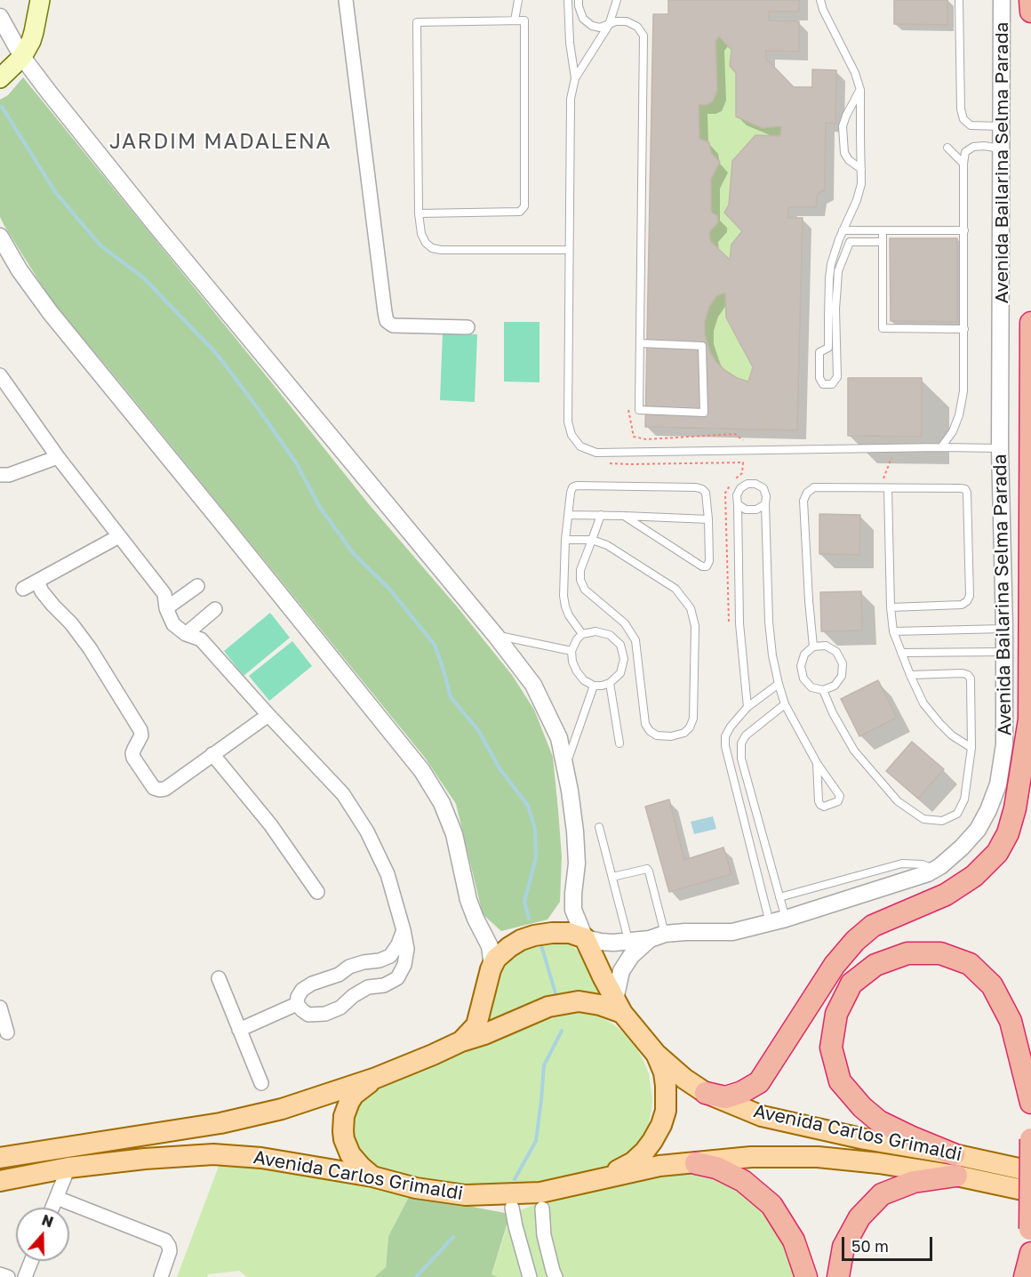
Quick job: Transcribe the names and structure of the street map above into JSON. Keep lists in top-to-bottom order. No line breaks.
{"streets":{"main road":["Avenida Carlos Grimaldi"],"street":["Avenida Bailarina Selma Parada"]},"crossings":[["Avenida Bailarina Selma Parada","Avenida Carlos Grimaldi"]],"districts":["JARDIM MADALENA"],"scale_bar":"50 m","north":"top"}
